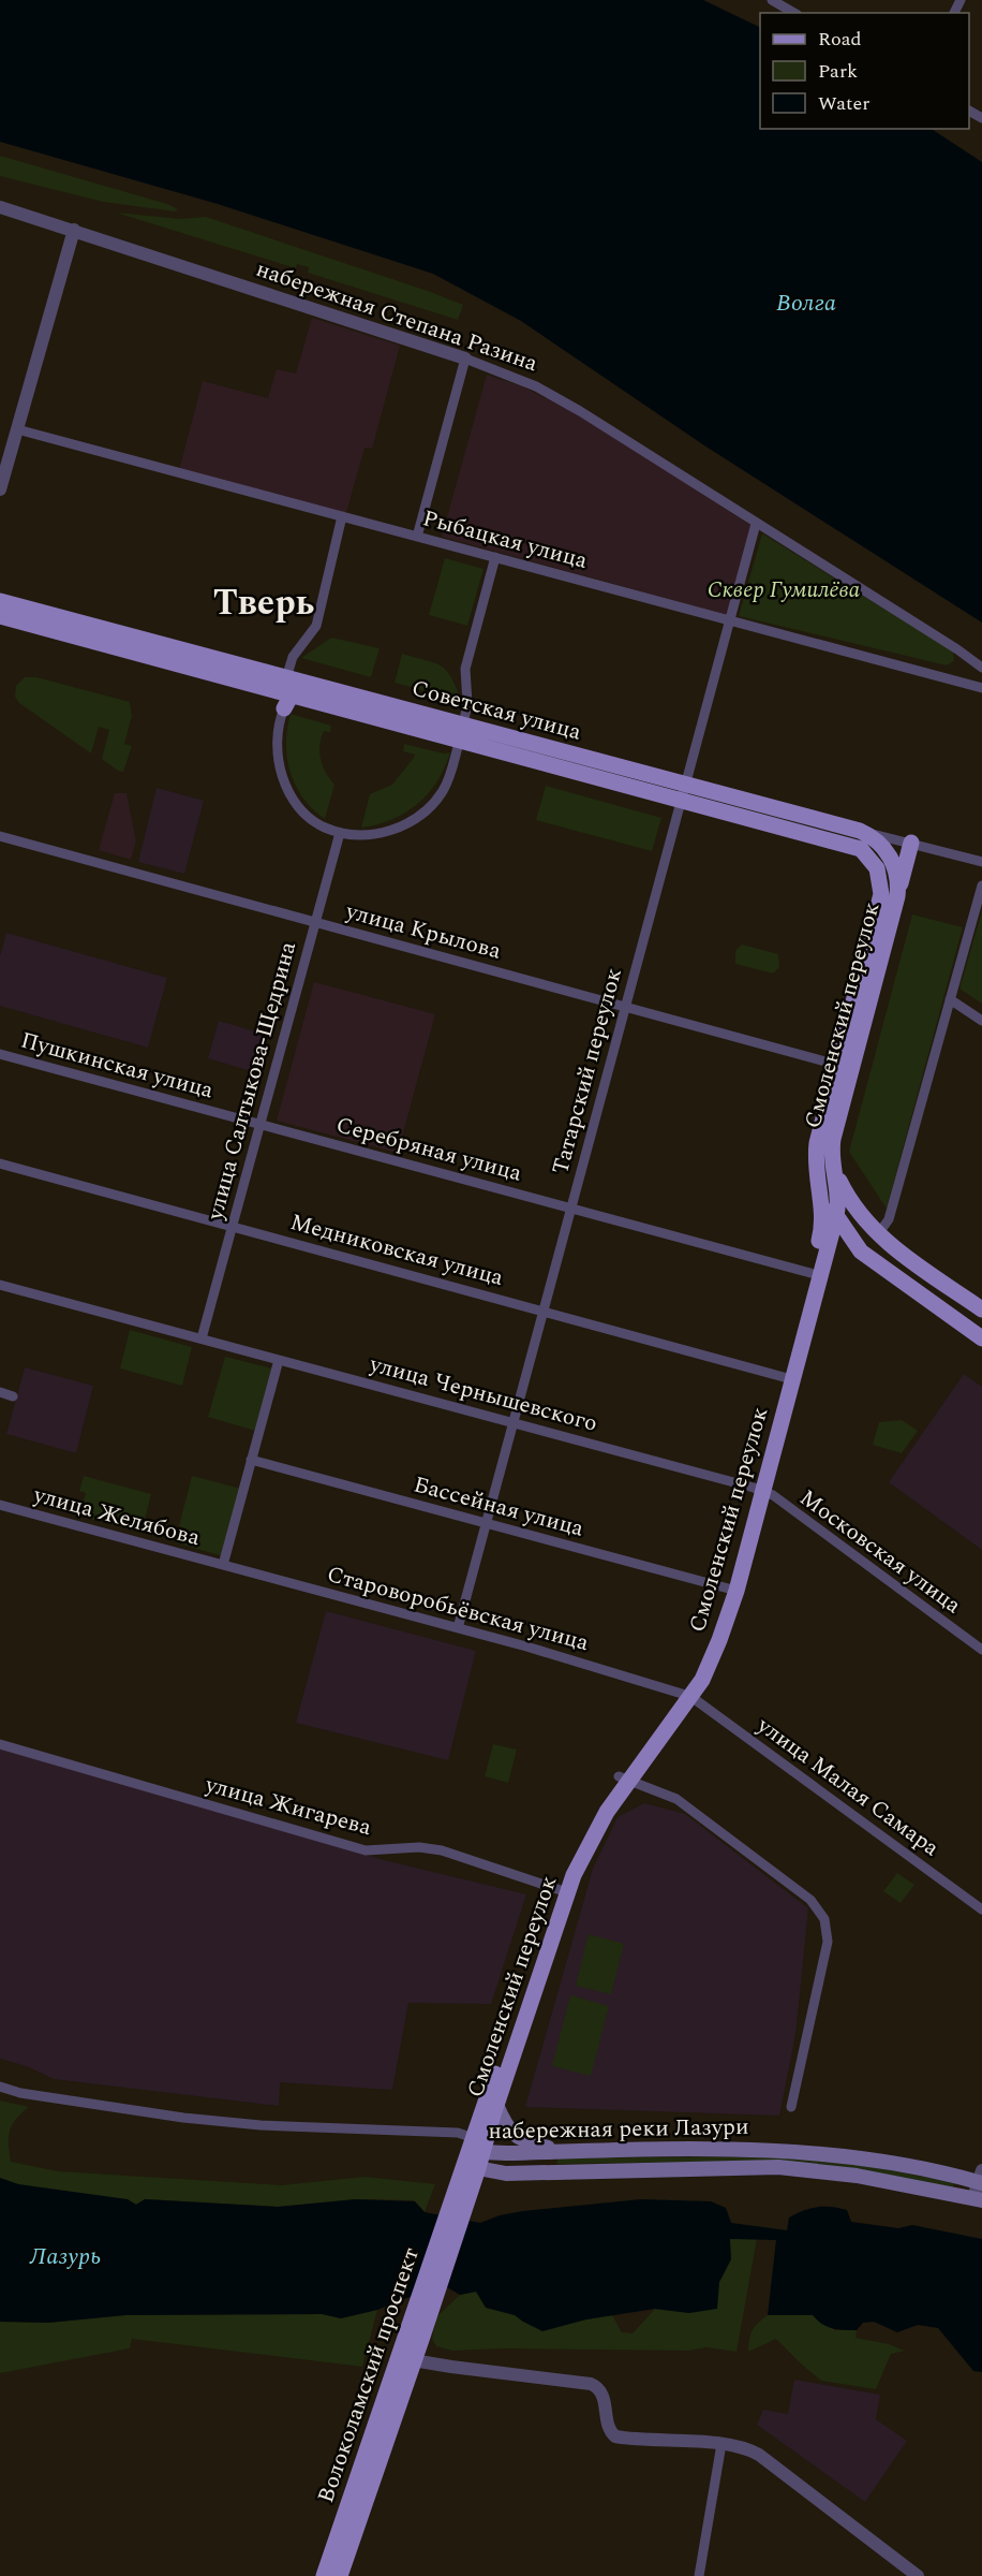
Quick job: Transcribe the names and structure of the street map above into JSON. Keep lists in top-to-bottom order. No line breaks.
{"streets":{"main road":["Советская улица","Смоленский переулок","набережная реки Лазури","Волоколамский проспект"],"street":["набережная Степана Разина","Рыбацкая улица","улица Крылова","Пушкинская улица","Татарский переулок","улица Салтыкова-Щедрина","Серебряная улица","Медниковская улица","улица Чернышевского","Бассейная улица","улица Желябова","Московская улица","Староворобьёвская улица","улица Малая Самара","улица Жигарева"]},"crossings":[["набережная Степана Разина","Татарский переулок"],["Рыбацкая улица","Татарский переулок"],["Советская улица","Смоленский переулок"],["Советская улица","Татарский переулок"],["улица Крылова","Смоленский переулок"],["улица Крылова","Татарский переулок"],["улица Крылова","улица Салтыкова-Щедрина"],["Смоленский переулок","Серебряная улица"],["Смоленский переулок","Медниковская улица"],["Смоленский переулок","улица Чернышевского"],["Смоленский переулок","Бассейная улица"],["Смоленский переулок","Московская улица"],["Смоленский переулок","Староворобьёвская улица"],["Смоленский переулок","улица Малая Самара"],["Смоленский переулок","улица Жигарева"],["Смоленский переулок","набережная реки Лазури"],["Смоленский переулок","Волоколамский проспект"],["Пушкинская улица","улица Салтыкова-Щедрина"],["Пушкинская улица","Серебряная улица"],["Татарский переулок","Серебряная улица"],["Татарский переулок","Медниковская улица"],["Татарский переулок","улица Чернышевского"],["Татарский переулок","Бассейная улица"],["Татарский переулок","Староворобьёвская улица"],["улица Салтыкова-Щедрина","Серебряная улица"],["улица Салтыкова-Щедрина","Медниковская улица"],["улица Салтыкова-Щедрина","улица Чернышевского"],["улица Чернышевского","Московская улица"],["улица Желябова","Староворобьёвская улица"],["Староворобьёвская улица","улица Малая Самара"]],"districts":["Тверь"],"water":["Волга","Лазурь"],"parks":["Сквер Гумилёва"],"legend":["Road","Park","Water"]}
